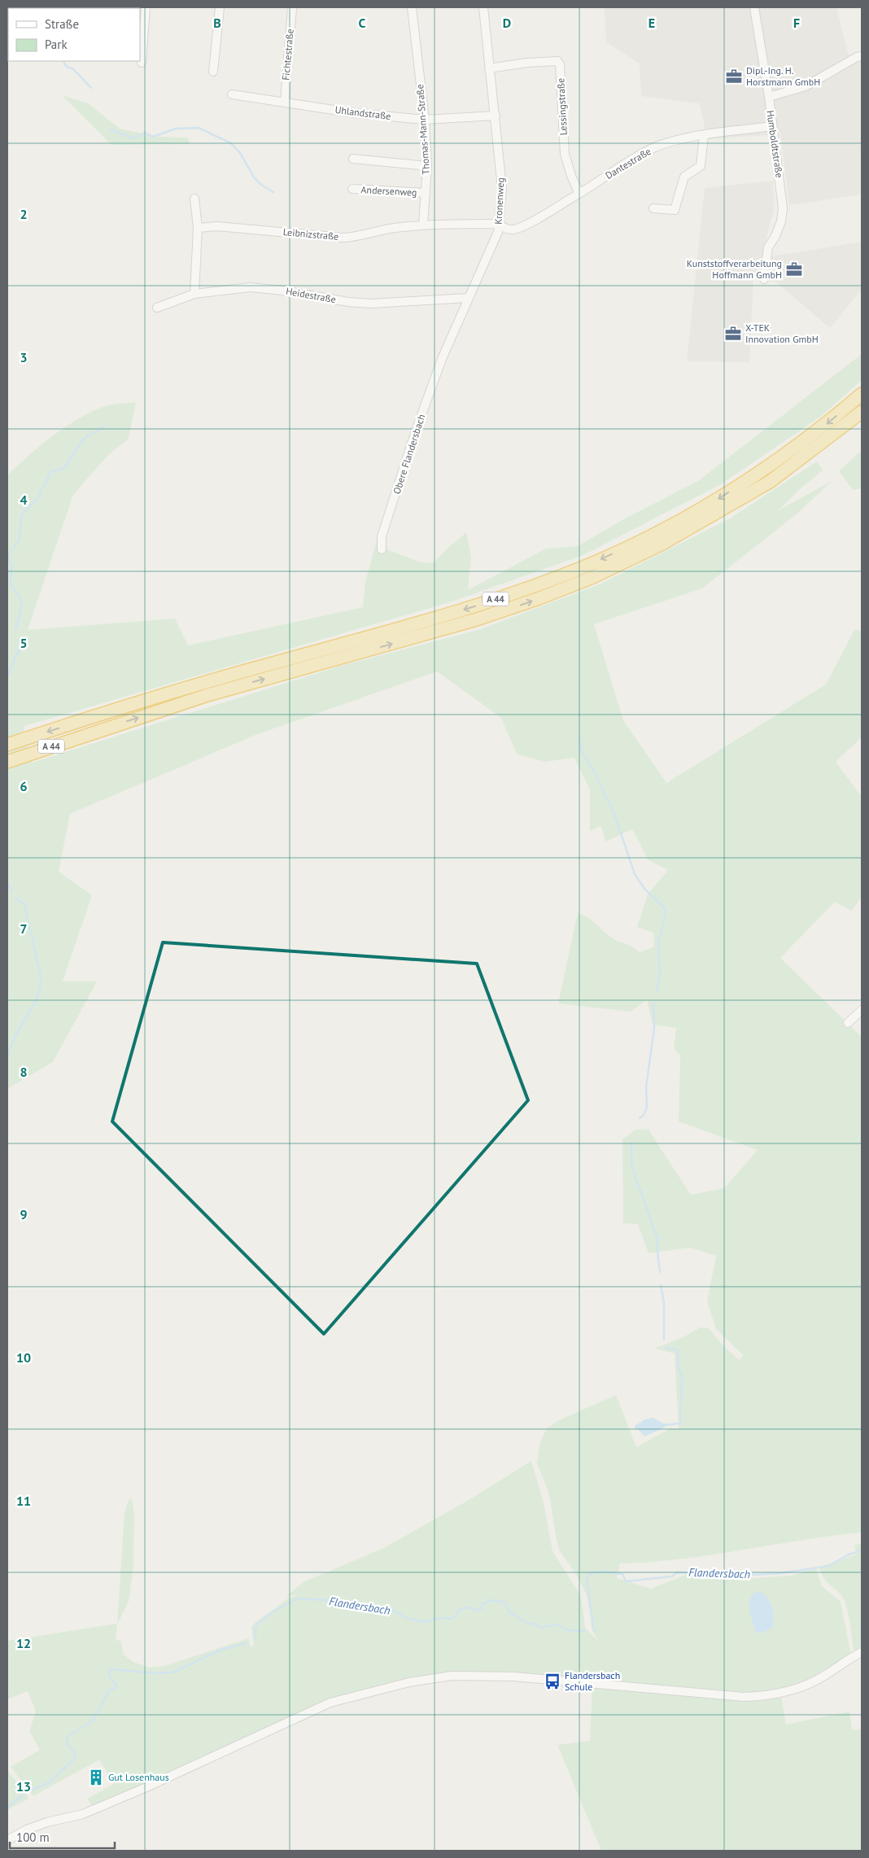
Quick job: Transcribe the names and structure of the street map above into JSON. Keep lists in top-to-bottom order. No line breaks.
{"streets":{"highway":["A 44"],"street":["Fichtestraße","Lessingstraße","Uhlandstraße","Thomas-Mann-Straße","Humboldtstraße","Dantestraße","Andersenweg","Kronenweg","Leibnizstraße","Heidestraße","Obere Flandersbach"]},"crossings":[["Fichtestraße","Uhlandstraße"],["Lessingstraße","Dantestraße"],["Lessingstraße","Kronenweg"],["Uhlandstraße","Thomas-Mann-Straße"],["Uhlandstraße","Kronenweg"],["Thomas-Mann-Straße","Andersenweg"],["Thomas-Mann-Straße","Leibnizstraße"],["Humboldtstraße","Dantestraße"],["Dantestraße","Kronenweg"],["Kronenweg","Heidestraße"],["Kronenweg","Obere Flandersbach"]],"water":["Flandersbach"],"places":{"office":["Dipl.-Ing. H. Horstmann GmbH","Kunststoffverarbeitung Hoffmann GmbH","X-TEK Innovation GmbH"],"bus stop":["Flandersbach Schule"],"building":["Gut Losenhaus"]},"legend":["Straße","Park"],"scale_bar":"100 m","grid":{"columns":["B","C","D","E","F"],"rows":["2","3","4","5","6","7","8","9","10","11","12","13"]}}
